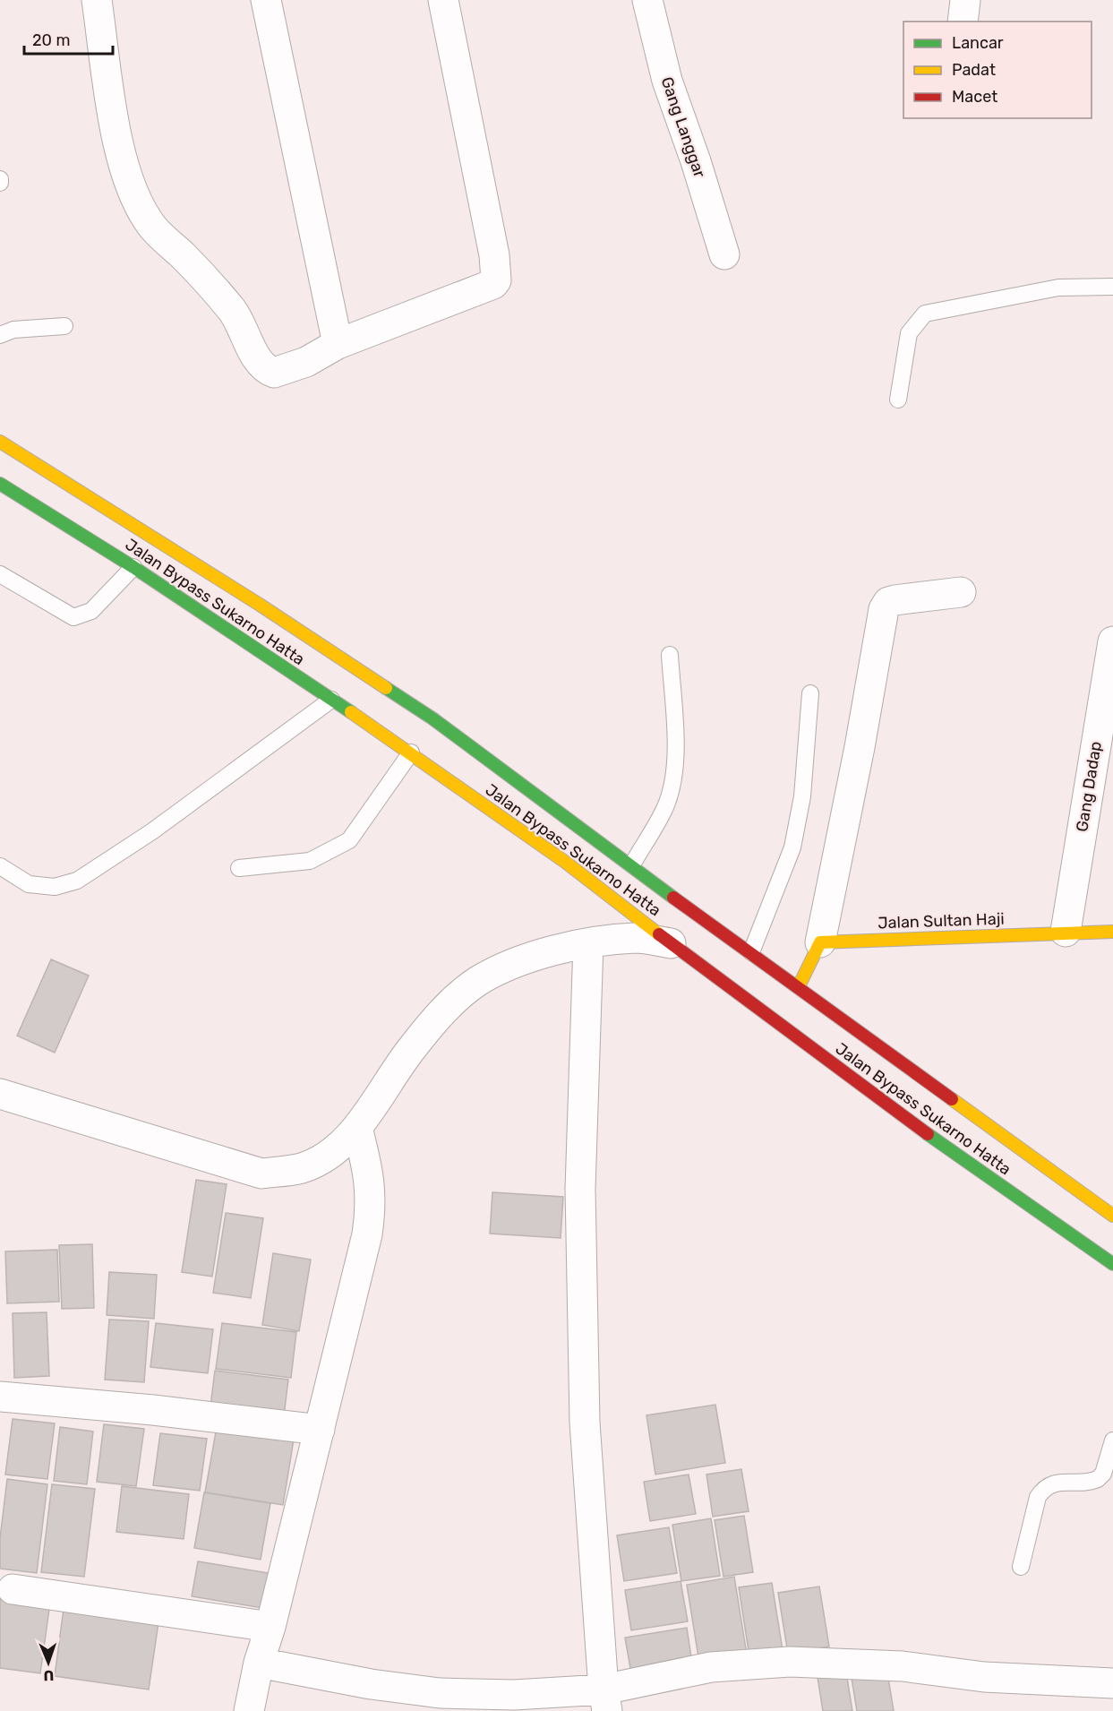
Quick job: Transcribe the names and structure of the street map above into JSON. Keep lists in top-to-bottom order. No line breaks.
{"streets":{"main road":["Jalan Bypass Sukarno Hatta","Jalan Sultan Haji"],"street":["Gang Langgar","Gang Dadap"]},"crossings":[["Gang Dadap","Jalan Sultan Haji"]],"legend":["Lancar","Padat","Macet"],"scale_bar":"20 m","north":"bottom"}
